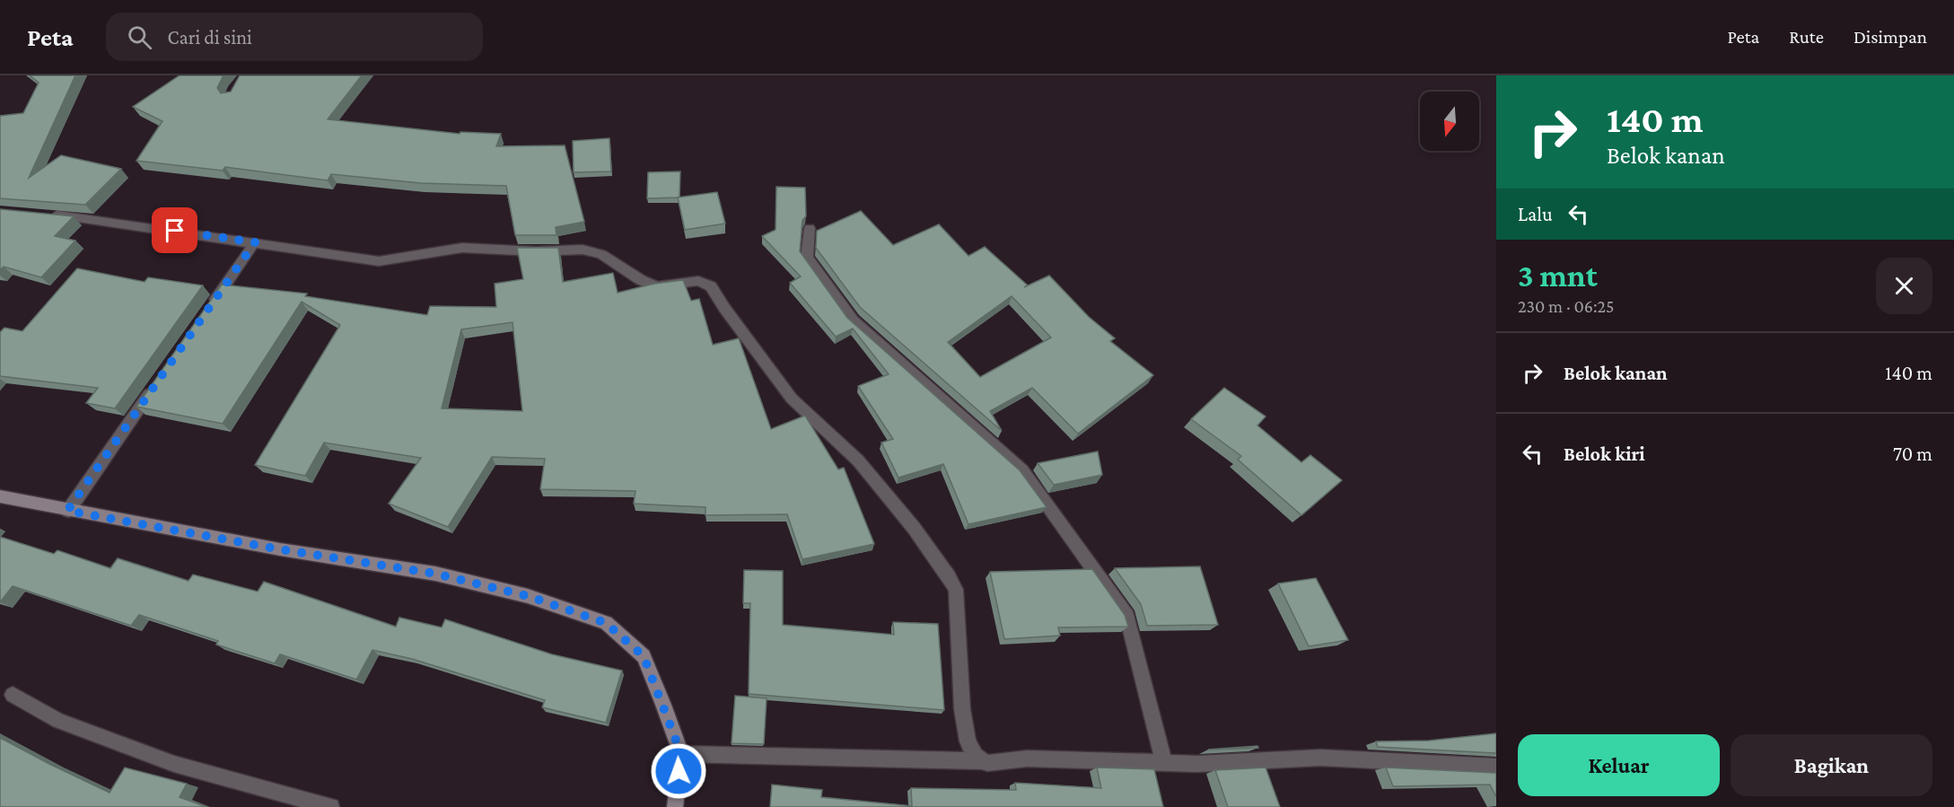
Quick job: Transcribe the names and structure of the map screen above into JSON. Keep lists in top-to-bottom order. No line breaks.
{"north":"bottom","page":{"header":"Peta","search":"Cari di sini","nav":["Peta","Rute","Disimpan"],"turn":["140 m","Belok kanan"],"then":"Lalu","heading":["3 mnt","230 m · 06:25"],"list":[{"name":"Belok kanan","value":"140 m"},{"name":"Belok kiri","value":"70 m"}],"buttons":["Keluar","Bagikan"]}}
